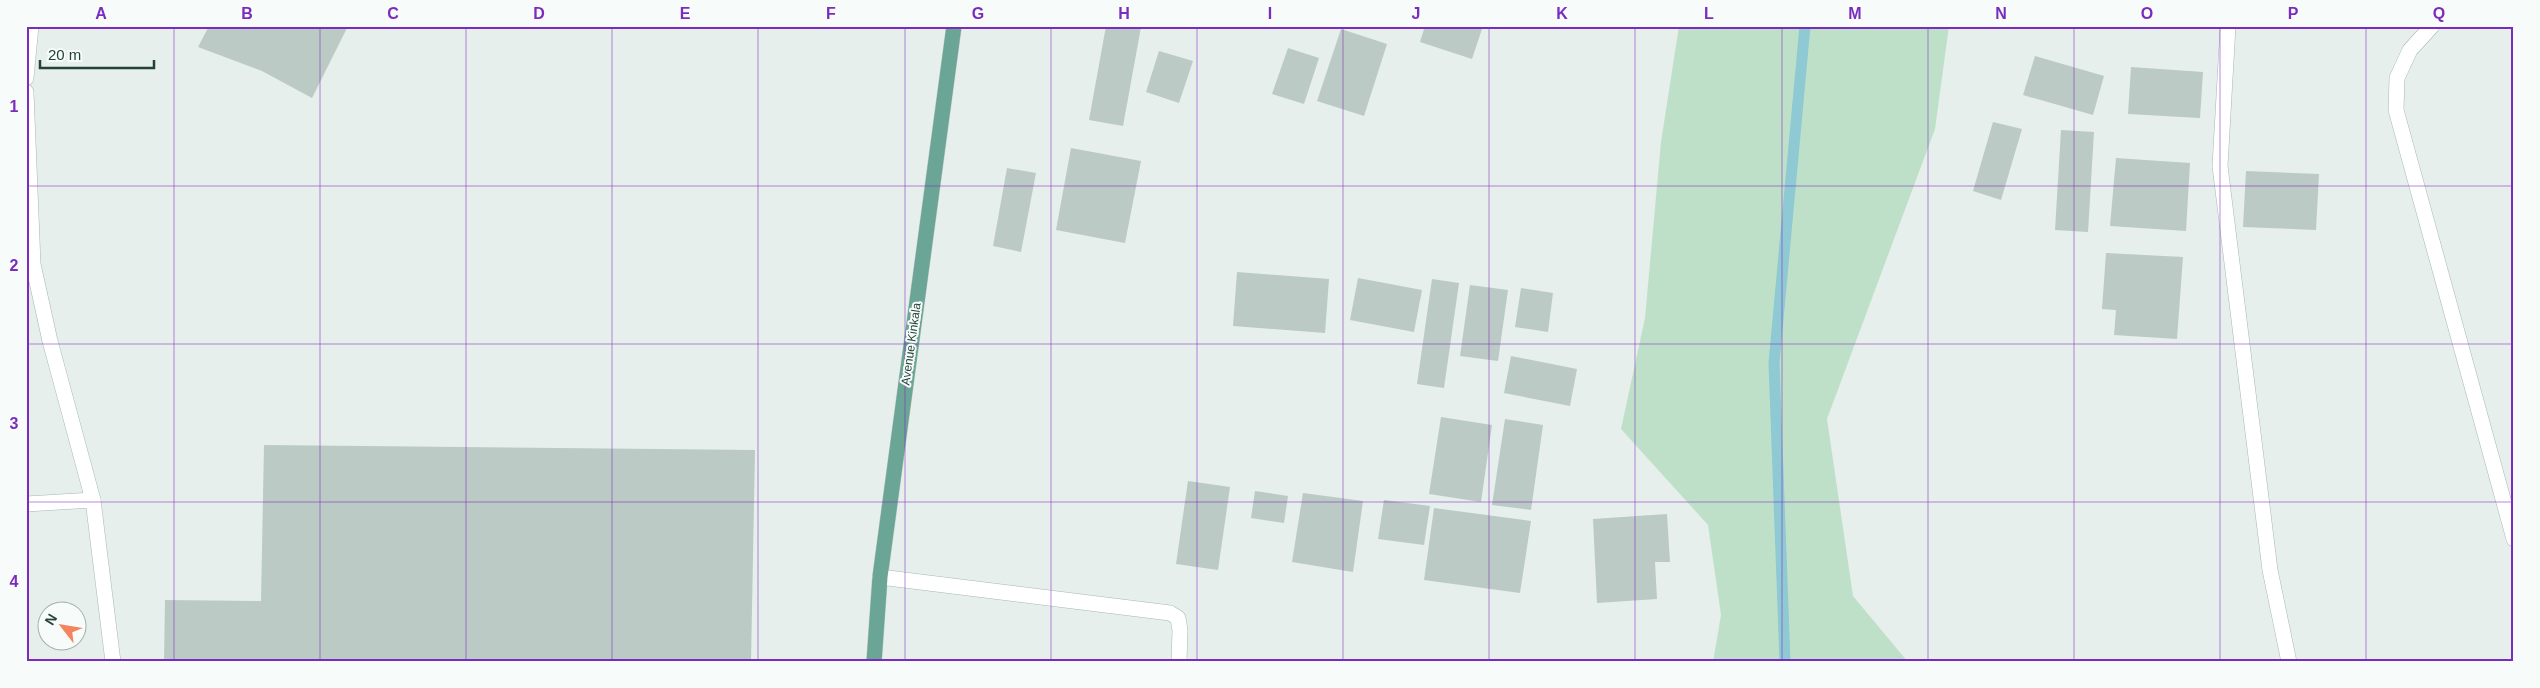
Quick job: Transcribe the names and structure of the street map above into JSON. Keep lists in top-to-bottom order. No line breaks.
{"streets":{"main road":["Avenue Kinkala"]},"scale_bar":"20 m","north":"top left","grid":{"columns":["A","B","C","D","E","F","G","H","I","J","K","L","M","N","O","P","Q"],"rows":["1","2","3","4"]}}
